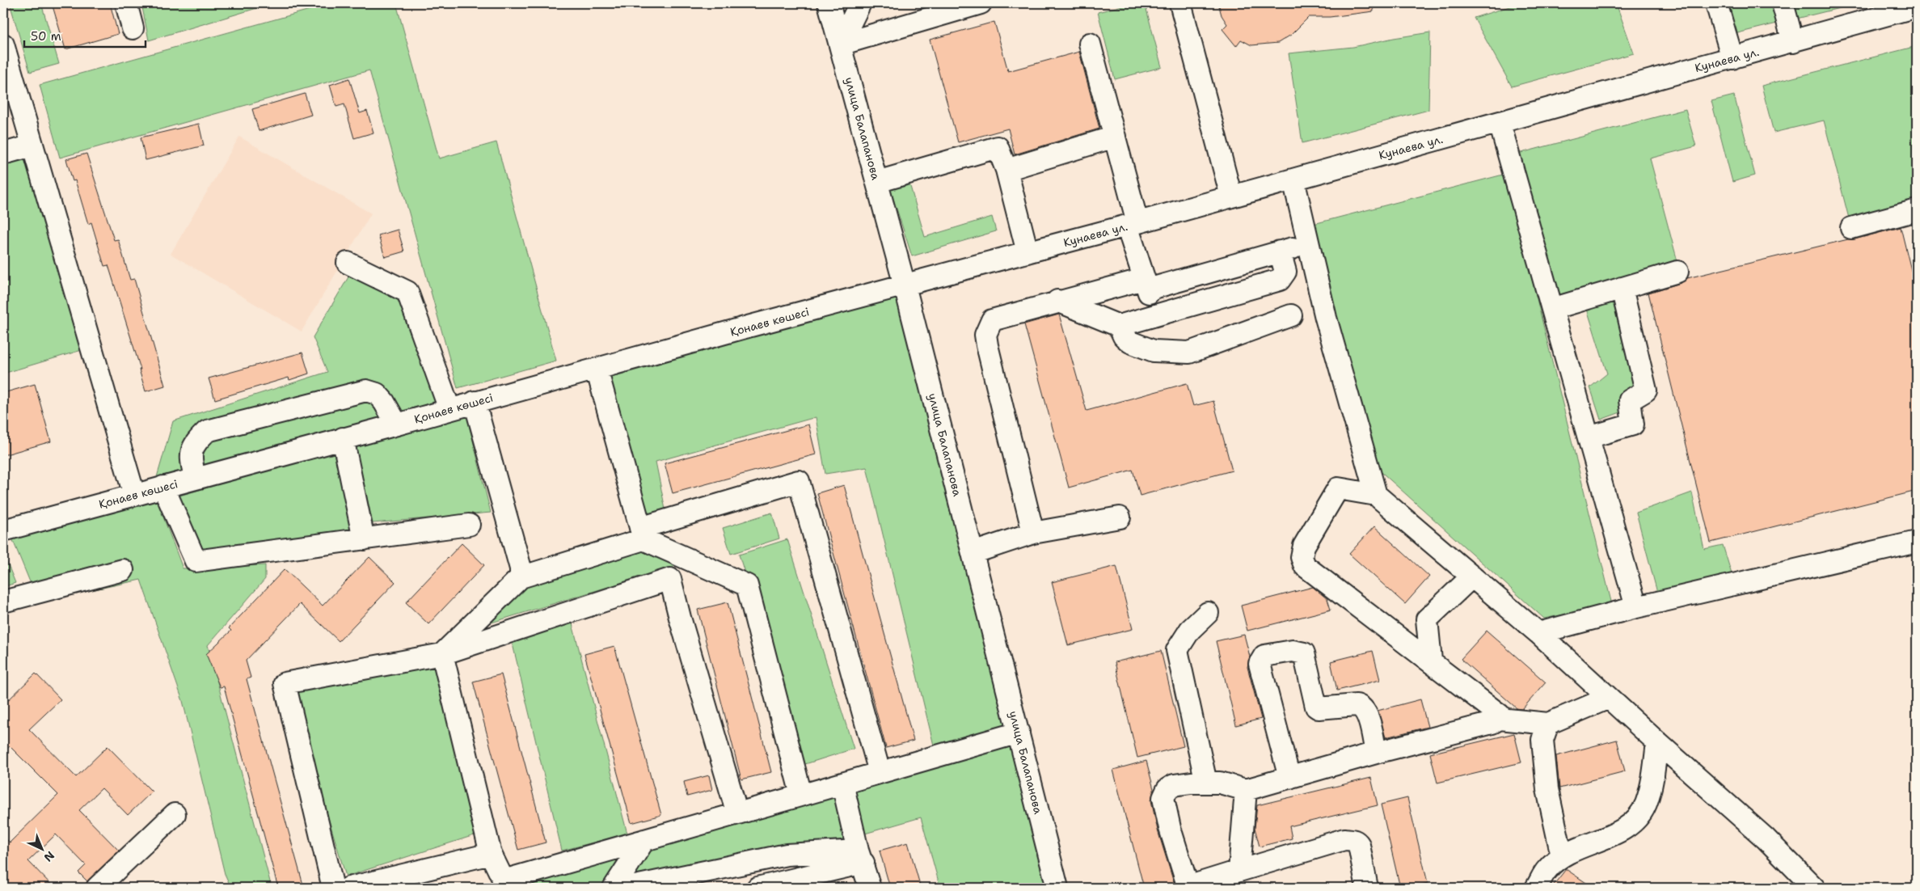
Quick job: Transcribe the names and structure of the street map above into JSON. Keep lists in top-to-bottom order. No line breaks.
{"streets":{"street":["Кунаева ул.","улица Балапанова","Қонаев көшесі"]},"crossings":[["Кунаева ул.","улица Балапанова"],["Кунаева ул.","Қонаев көшесі"],["улица Балапанова","Қонаев көшесі"]],"scale_bar":"50 m","north":"bottom right"}
